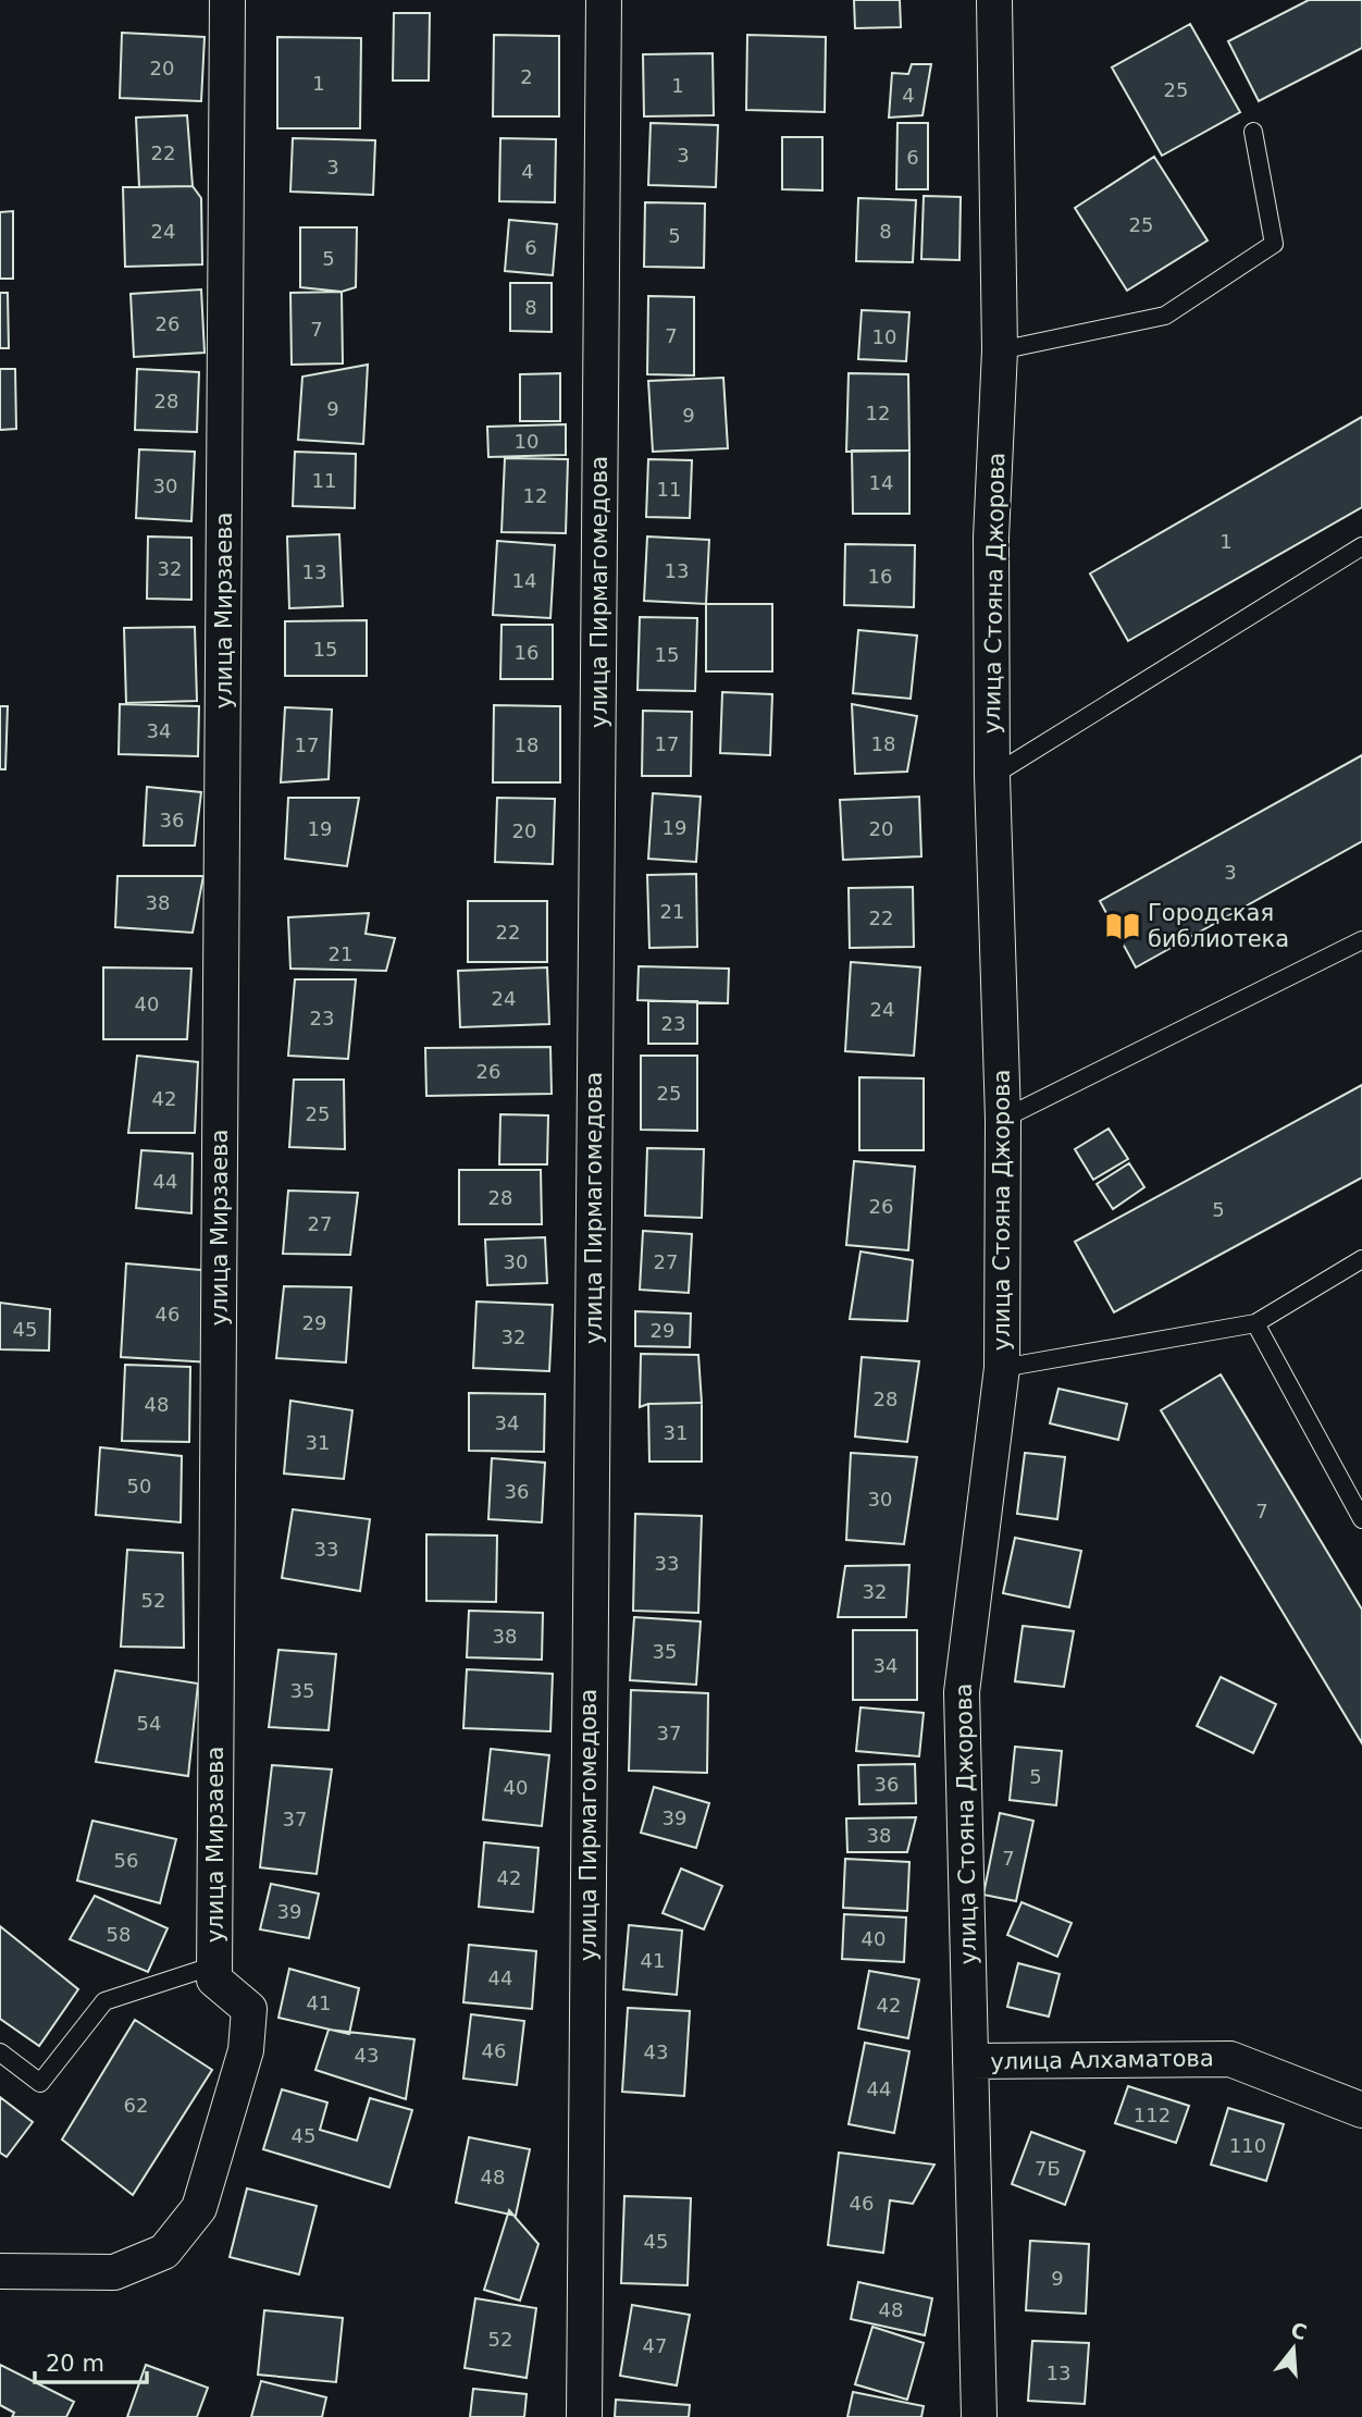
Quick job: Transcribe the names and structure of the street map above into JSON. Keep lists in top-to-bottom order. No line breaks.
{"streets":{"street":["улица Пирмагомедова","улица Стояна Джорова","улица Мирзаева","улица Алхаматова"]},"crossings":[["улица Стояна Джорова","улица Алхаматова"]],"places":{"library":["Городская библиотека"]},"house_numbers":["20","2","1","1","25","4","22","3","6","3","4","25","24","8","5","6","5","8","26","7","7","10","28","9","12","9","10","11","14","30","11","12","1","32","13","13","16","14","15","16","15","34","17","18","17","18","36","19","19","20","20","3","38","21","22","22","21","24","40","24","23","23","26","25","42","25","44","28","26","5","27","30","27","46","29","45","29","32","28","48","34","31","31","50","36","30","7","33","33","32","52","38","35","34","35","54","37","5","36","40","39","37","38","7","56","42","39","58","40","41","44","41","42","46","43","43","44","62","112","45","110","7Б","48","46","45","9","48","52","47","13"],"scale_bar":"20 m","north":"top"}
